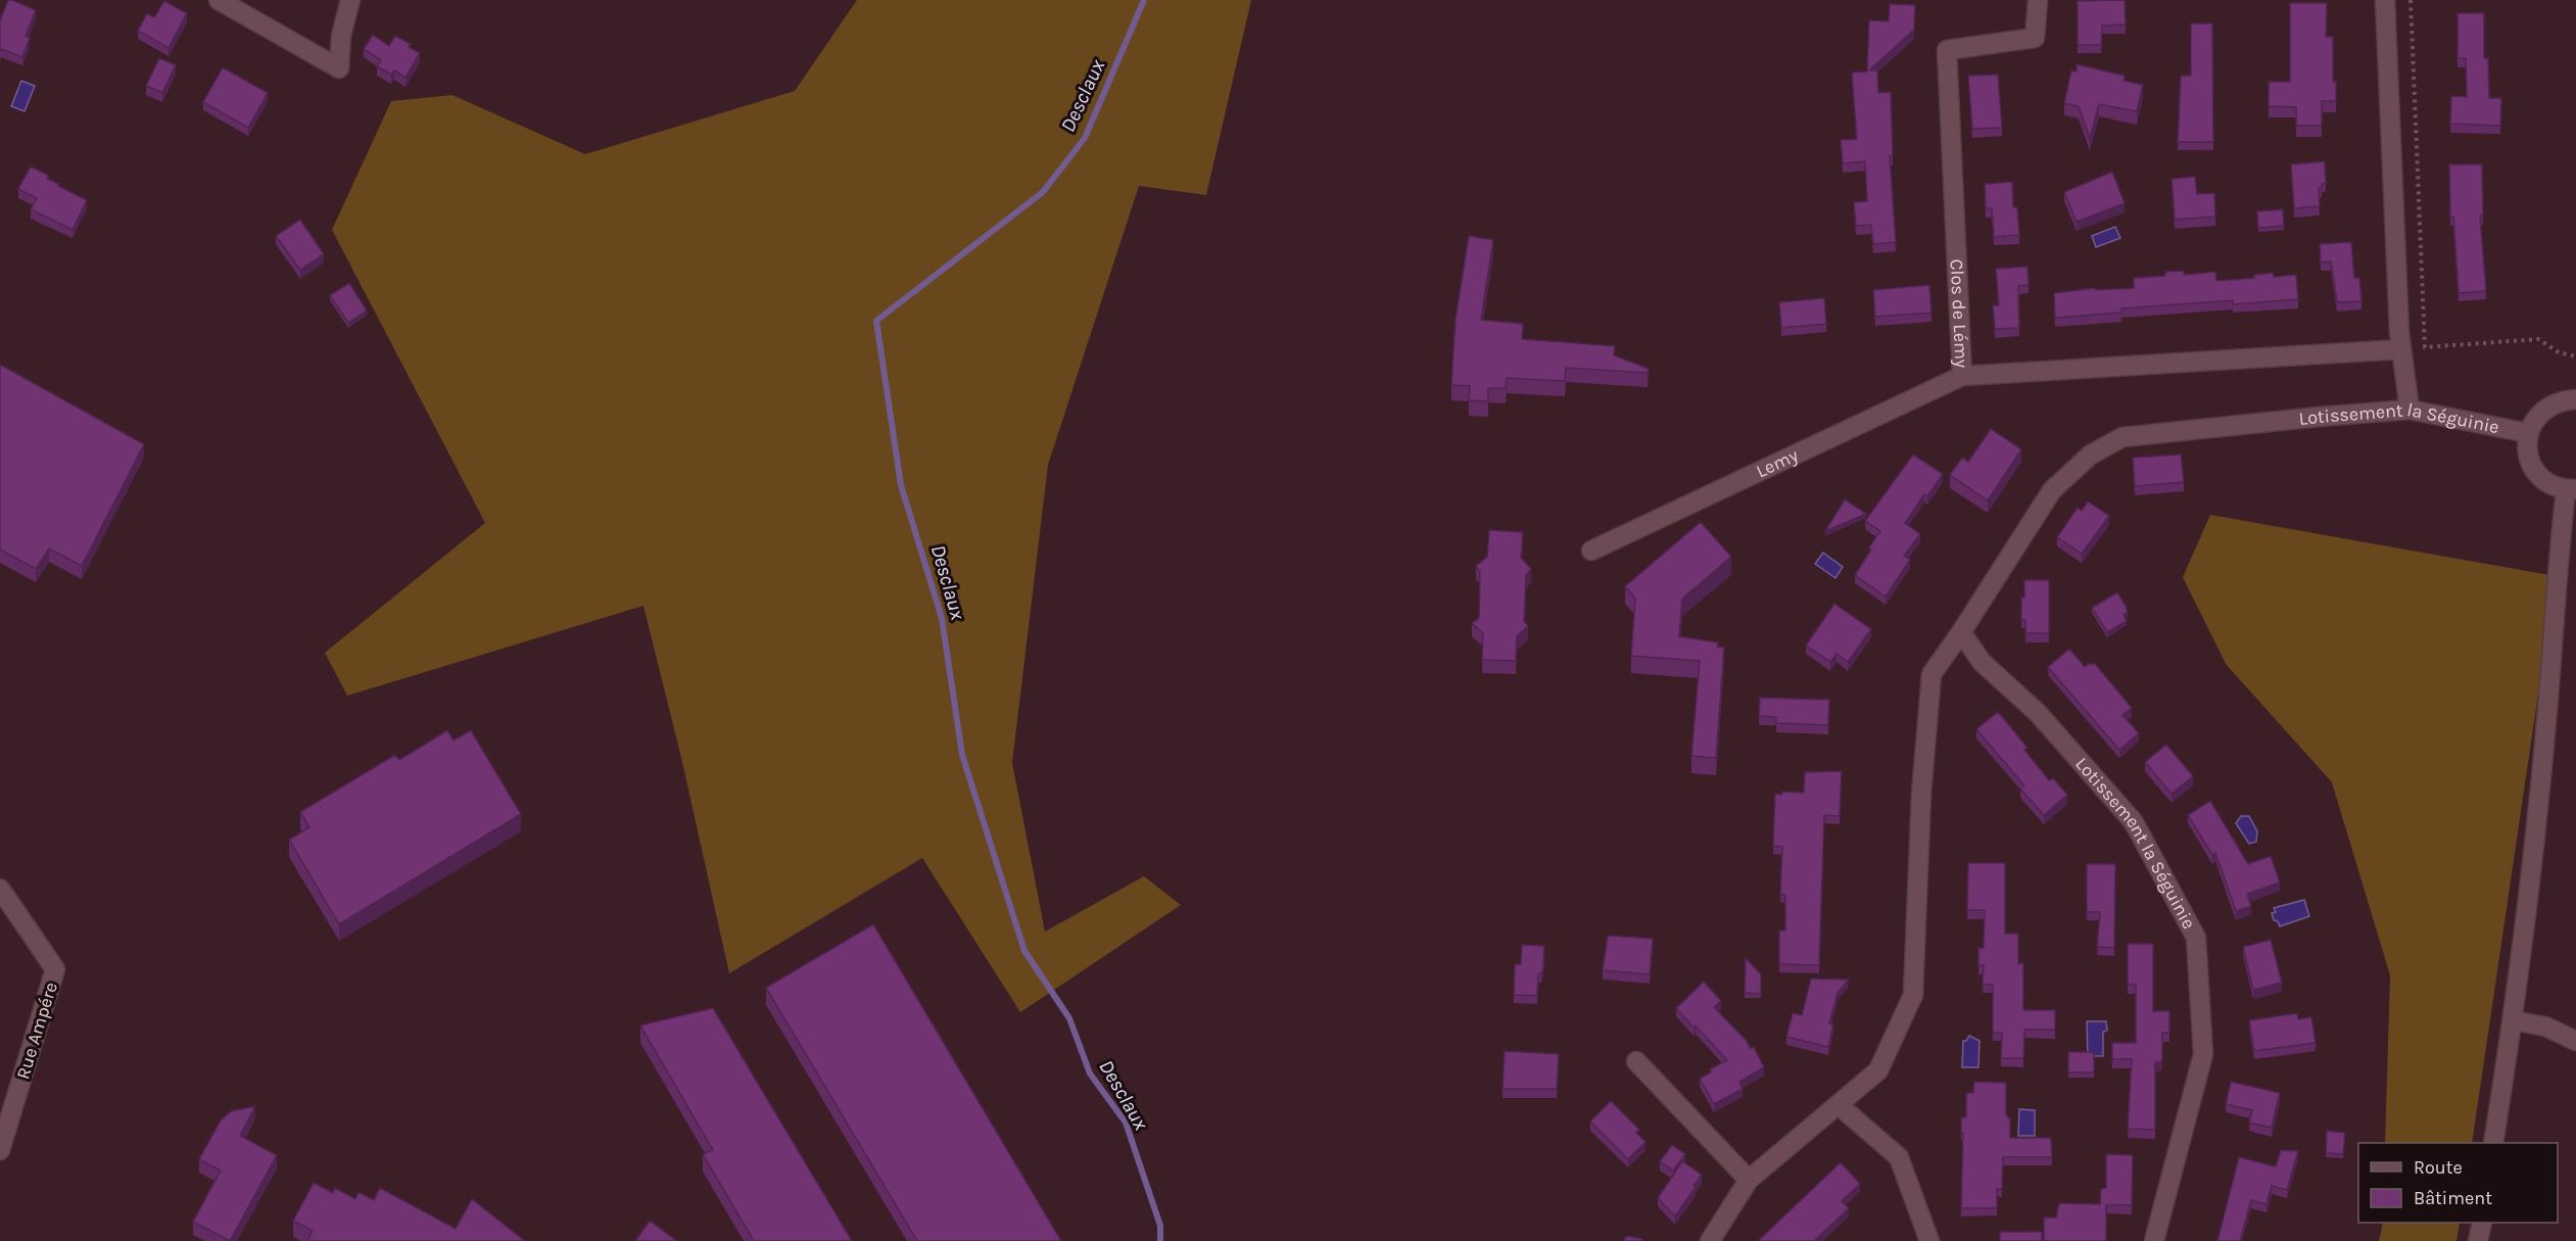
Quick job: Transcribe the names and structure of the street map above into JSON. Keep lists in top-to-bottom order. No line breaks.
{"streets":{"street":["Clos de Lémy","Lotissement la Séguinie","Lemy","Rue Ampére"]},"crossings":[["Clos de Lémy","Lemy"]],"water":["Desclaux"],"legend":["Route","Bâtiment"]}
